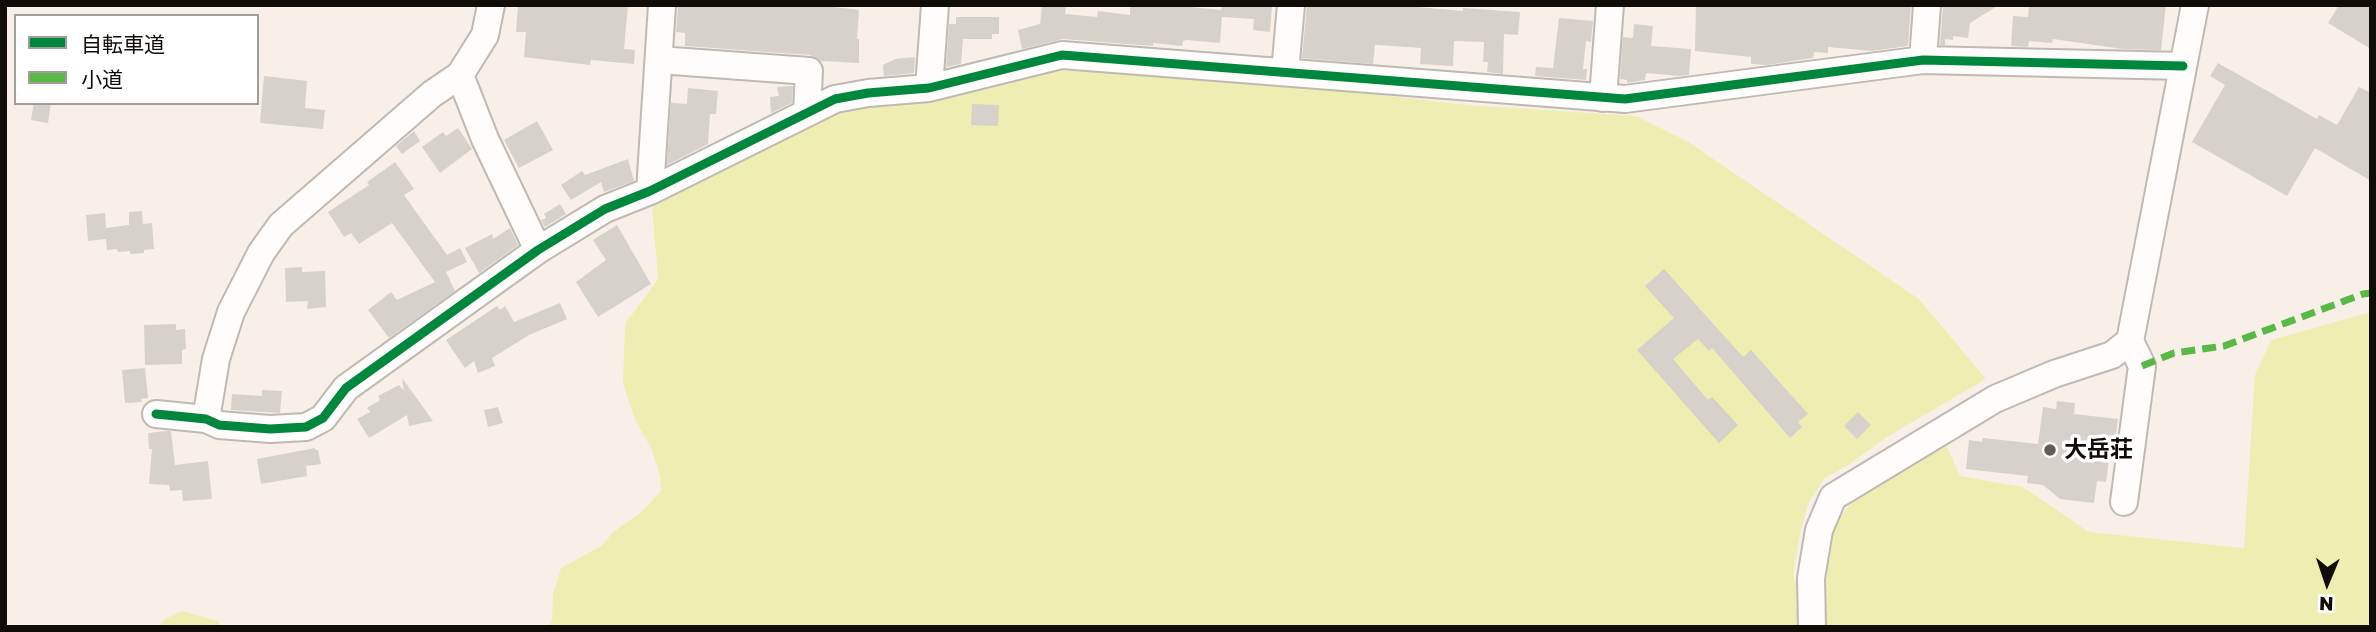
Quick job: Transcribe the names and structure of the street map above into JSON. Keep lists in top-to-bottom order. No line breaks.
{"places":["大岳荘"],"legend":["自転車道","小道"],"north":"bottom"}
